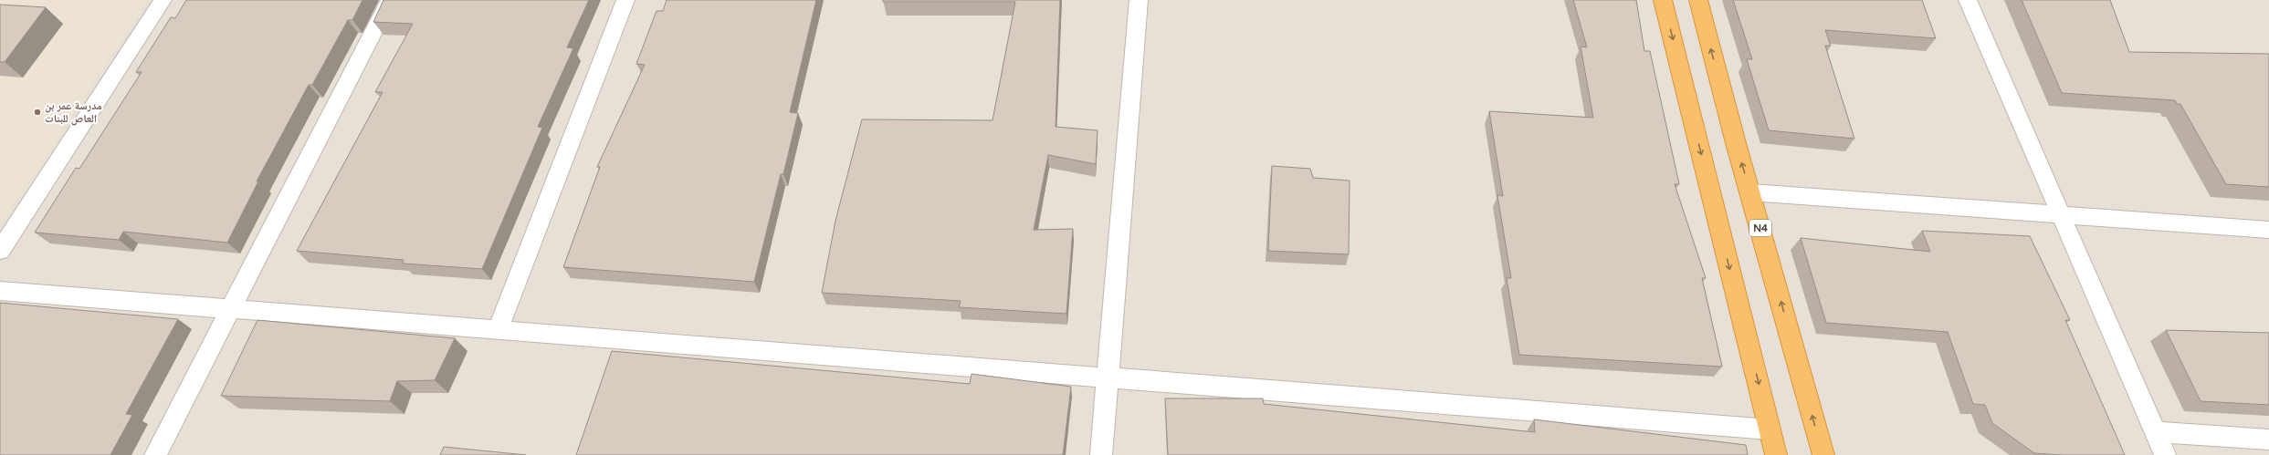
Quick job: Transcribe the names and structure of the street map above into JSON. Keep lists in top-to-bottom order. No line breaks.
{"streets":{"highway":["N4"]},"places":["مدرسة عمر بن العاص للبنات"]}
